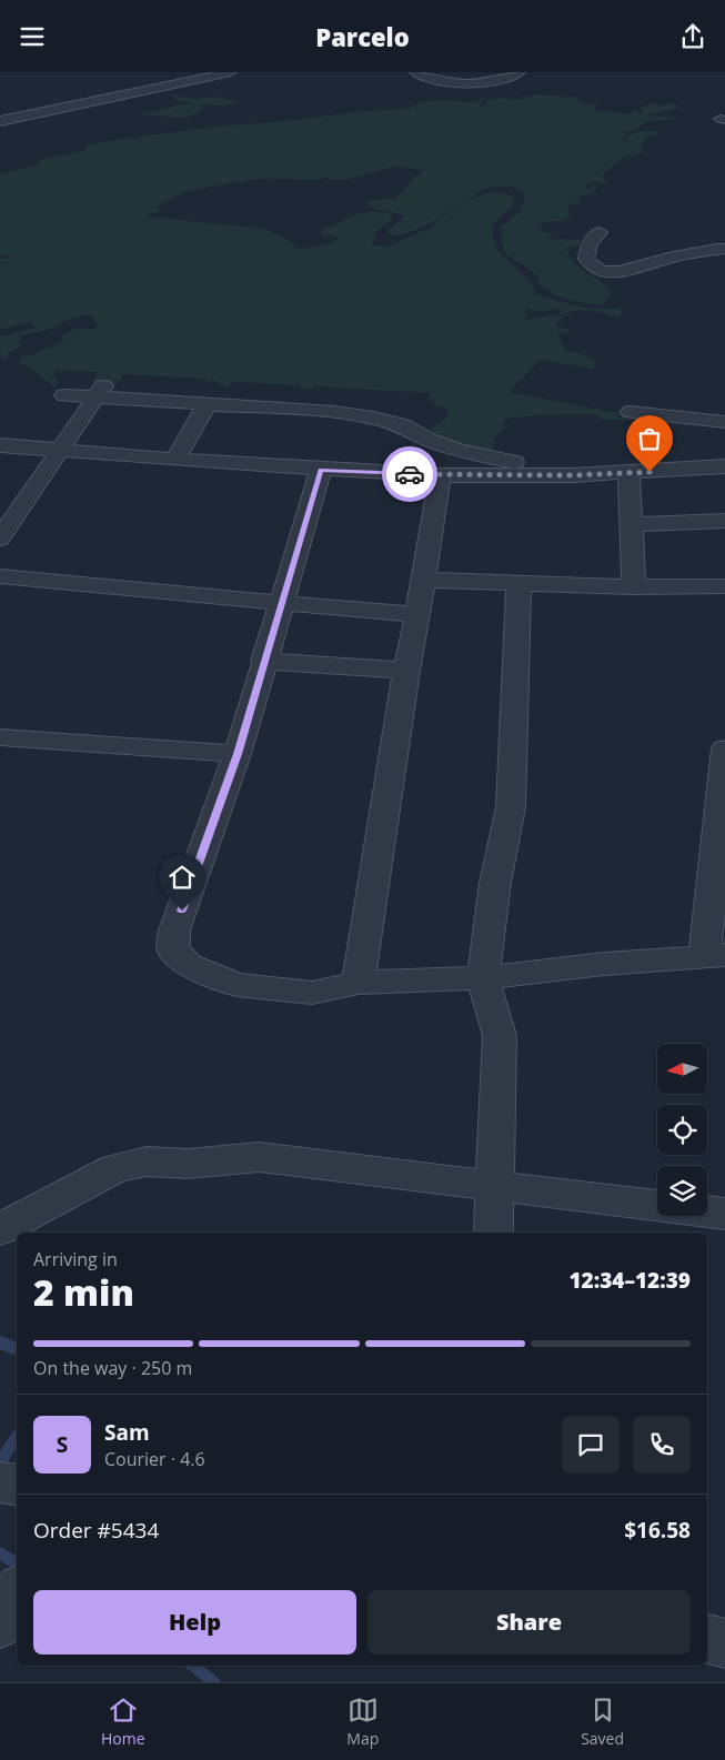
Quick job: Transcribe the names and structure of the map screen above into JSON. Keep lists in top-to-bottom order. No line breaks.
{"north":"left","page":{"header":"Parcelo","heading":["2 min","Arriving in","12:34–12:39"],"panel":["Sam","Courier · 4.6","Order #5434","$16.58"],"bar":"On the way · 250 m","round":"S","buttons":["Help","Share"],"tabs":["Home","Map","Saved"]}}
